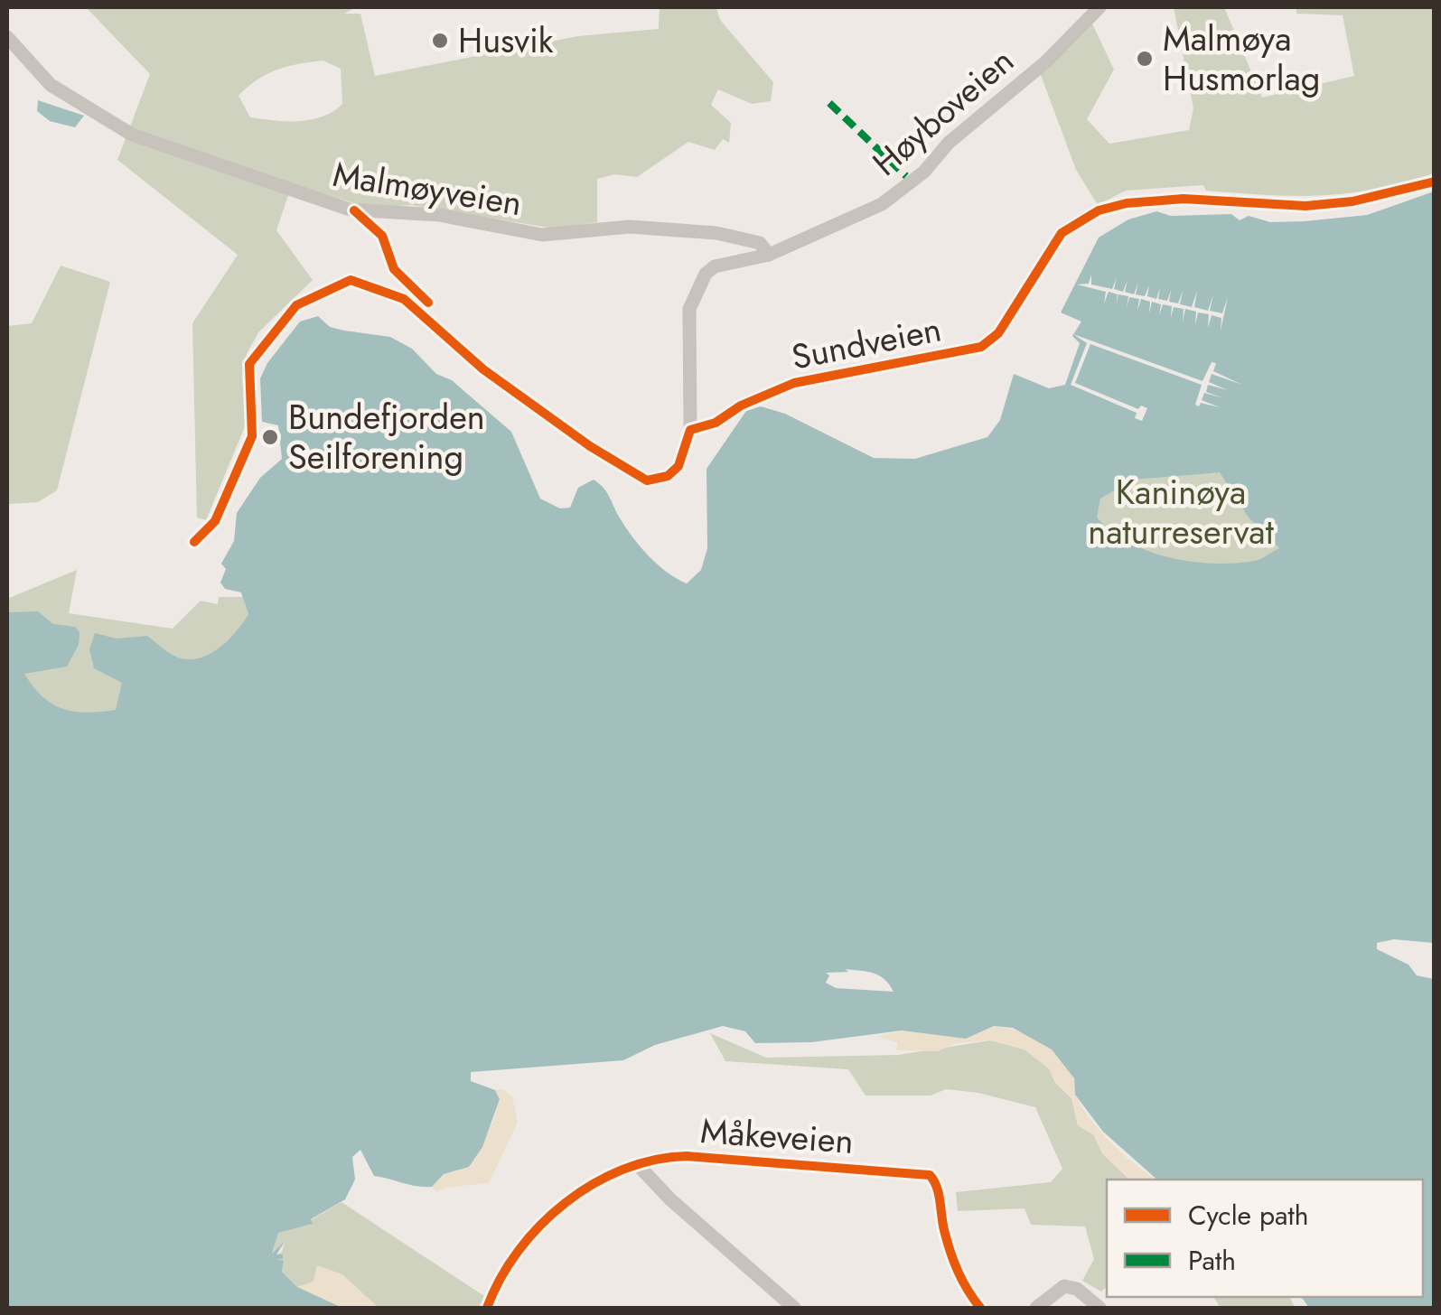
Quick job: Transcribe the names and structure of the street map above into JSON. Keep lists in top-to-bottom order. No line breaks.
{"streets":{"street":["Høyboveien","Malmøyveien","Sundveien","Måkeveien"]},"crossings":[["Høyboveien","Malmøyveien"],["Høyboveien","Sundveien"]],"parks":["Kaninøya naturreservat"],"places":["Husvik","Malmøya Husmorlag","Bundefjorden Seilforening"],"legend":["Cycle path","Path"]}
